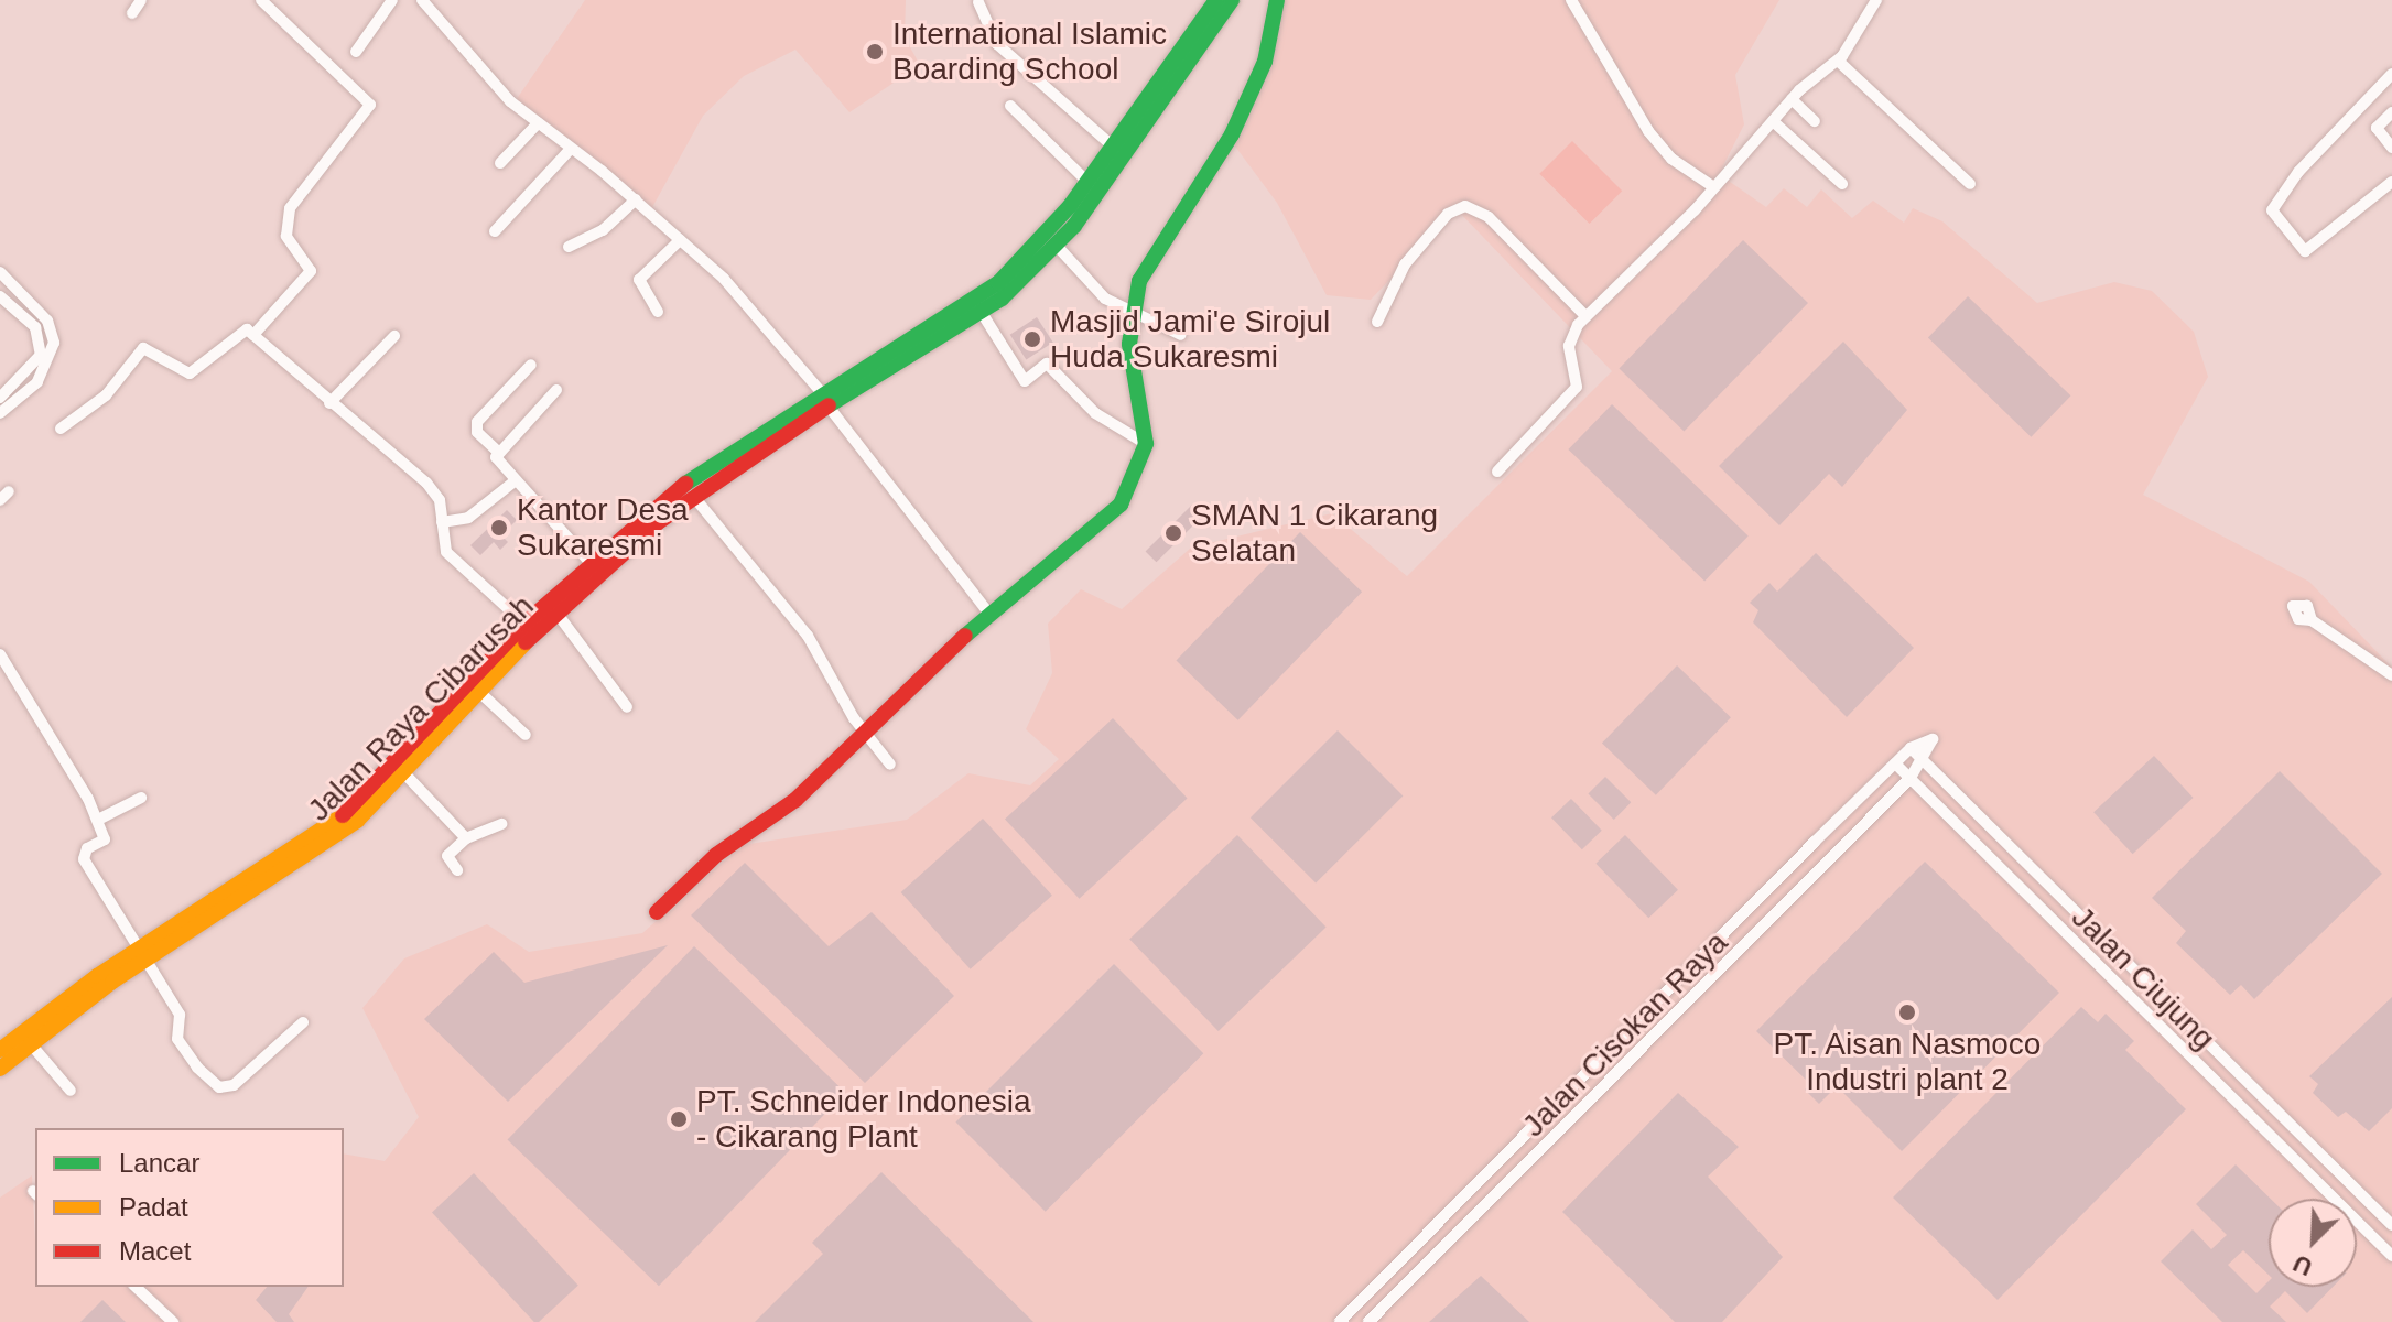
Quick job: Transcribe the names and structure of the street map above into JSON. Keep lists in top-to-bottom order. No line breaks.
{"streets":{"street":["Jalan Raya Cibarusah","Jalan Ciujung","Jalan Cisokan Raya"]},"crossings":[["Jalan Ciujung","Jalan Cisokan Raya"]],"places":["International Islamic Boarding School","Masjid Jami'e Sirojul Huda Sukaresmi","Kantor Desa Sukaresmi","SMAN 1 Cikarang Selatan","PT. Aisan Nasmoco Industri plant 2","PT. Schneider Indonesia - Cikarang Plant"],"legend":["Lancar","Padat","Macet"],"north":"bottom left"}
